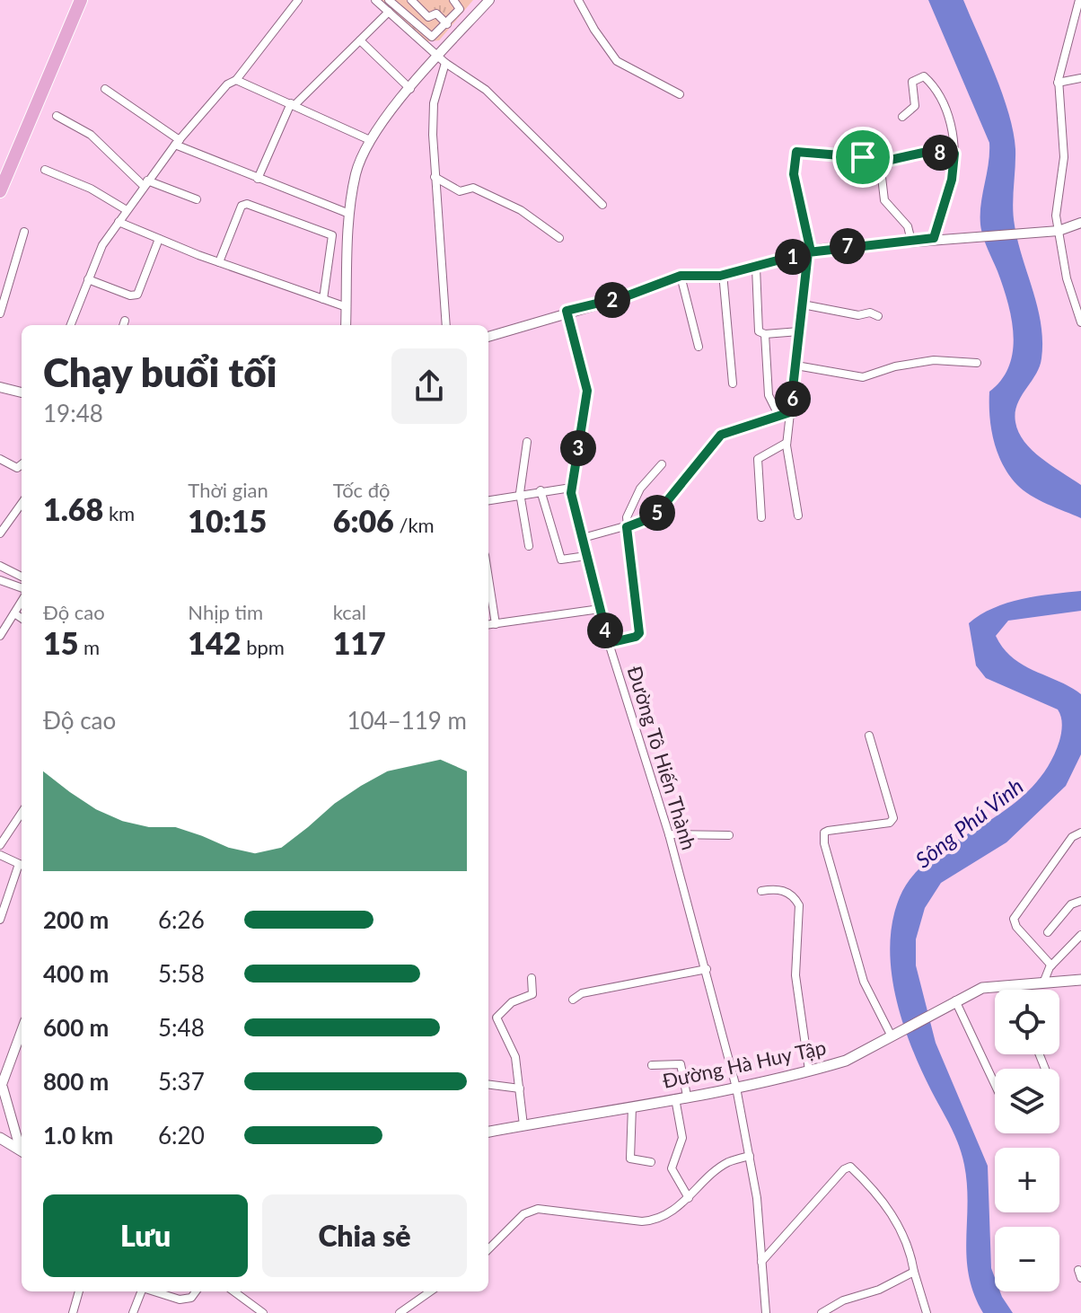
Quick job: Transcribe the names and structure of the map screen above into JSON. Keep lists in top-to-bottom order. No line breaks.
{"streets":{"main road":["Đường Hà Huy Tập"],"street":["Đường Tô Hiến Thành"]},"crossings":[["Đường Tô Hiến Thành","Đường Hà Huy Tập"]],"water":["Sông Phú Vinh"],"page":{"pins":["8","7","1","2","6","3","5","4"],"heading":["Chạy buổi tối","19:48"],"stats":[["1.68 km"],["Thời gian","10:15"],["Tốc độ","6:06 /km"],["Độ cao","15 m"],["Nhịp tim","142 bpm"],["kcal","117"]],"chart":["Độ cao","104–119 m"],"list":[{"name":"200 m","note":"6:26"},{"name":"400 m","note":"5:58"},{"name":"600 m","note":"5:48"},{"name":"800 m","note":"5:37"},{"name":"1.0 km","note":"6:20"}],"map_buttons":["+","−"],"buttons":["Lưu","Chia sẻ"]}}
